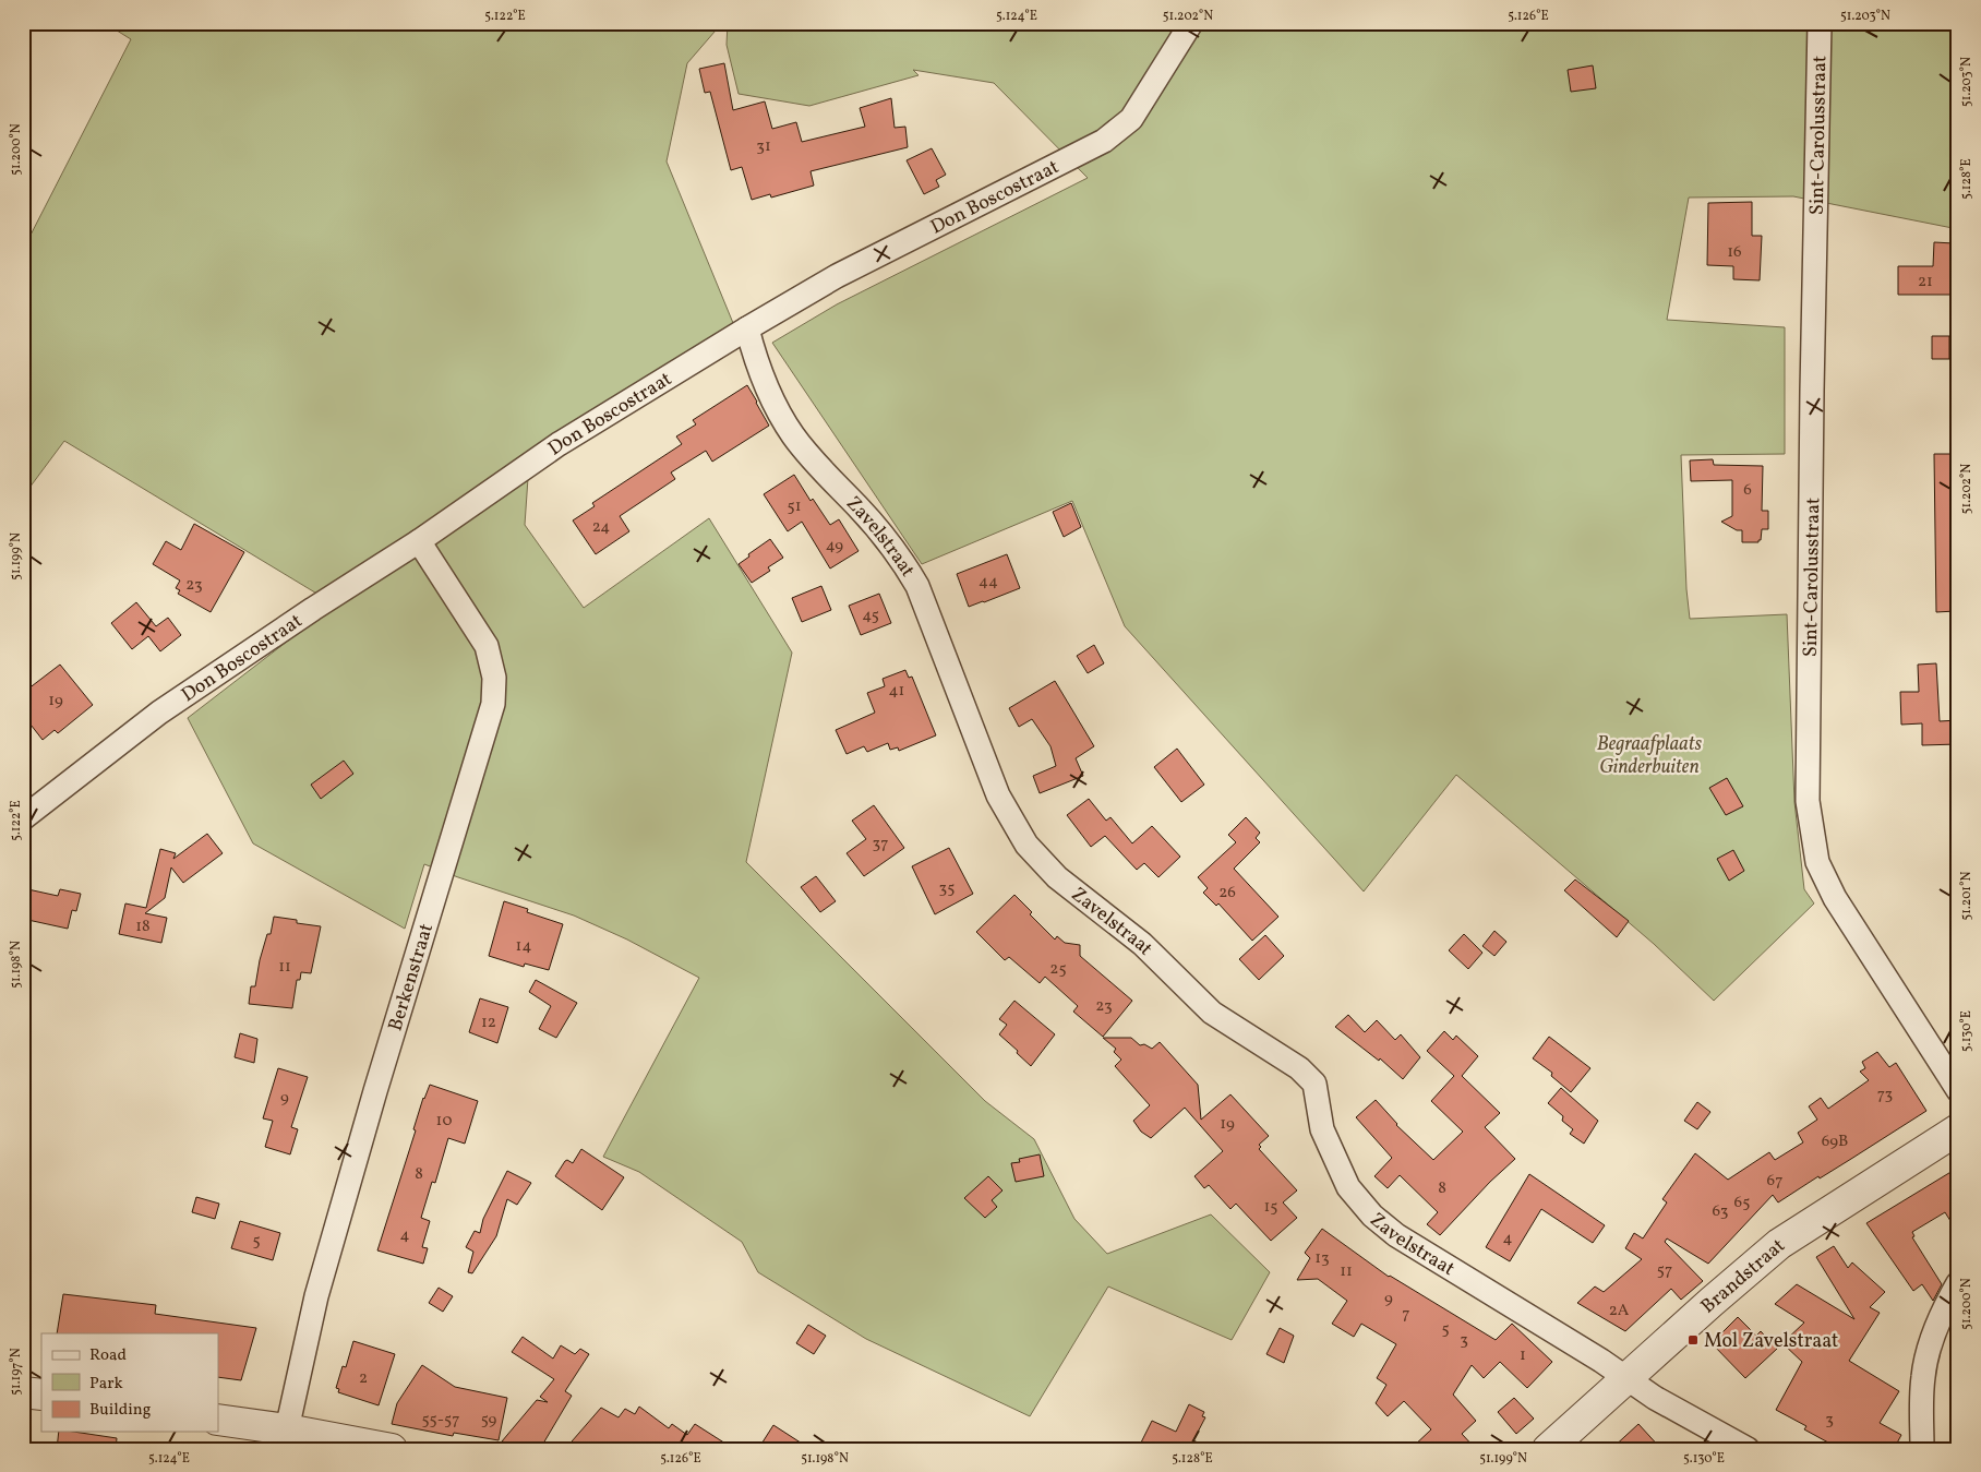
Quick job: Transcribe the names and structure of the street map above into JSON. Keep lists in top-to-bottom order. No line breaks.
{"streets":{"street":["Sint-Carolusstraat","Don Boscostraat","Zavelstraat","Berkenstraat","Brandstraat"]},"crossings":[["Don Boscostraat","Zavelstraat"],["Don Boscostraat","Berkenstraat"],["Zavelstraat","Brandstraat"]],"parks":["Begraafplaats Ginderbuiten"],"places":{"transit":["Mol Zavelstraat"]},"house_numbers":["31","16","21","6","51","24","49","44","23","45","41","19","37","35","26","18","14","11","25","23","12","73","9","10","19","69B","8","67","8","65","15","63","4","4","5","13","57","11","9","2A","7","5","3","1","2","55-57","59","3"],"legend":["Road","Park","Building"],"coordinates":["5.122°E","5.124°E","51.202°N","5.126°E","51.203°N","51.200°N","5.128°E","51.199°N","51.201°N","51.198°N","5.130°E","51.197°N"]}
